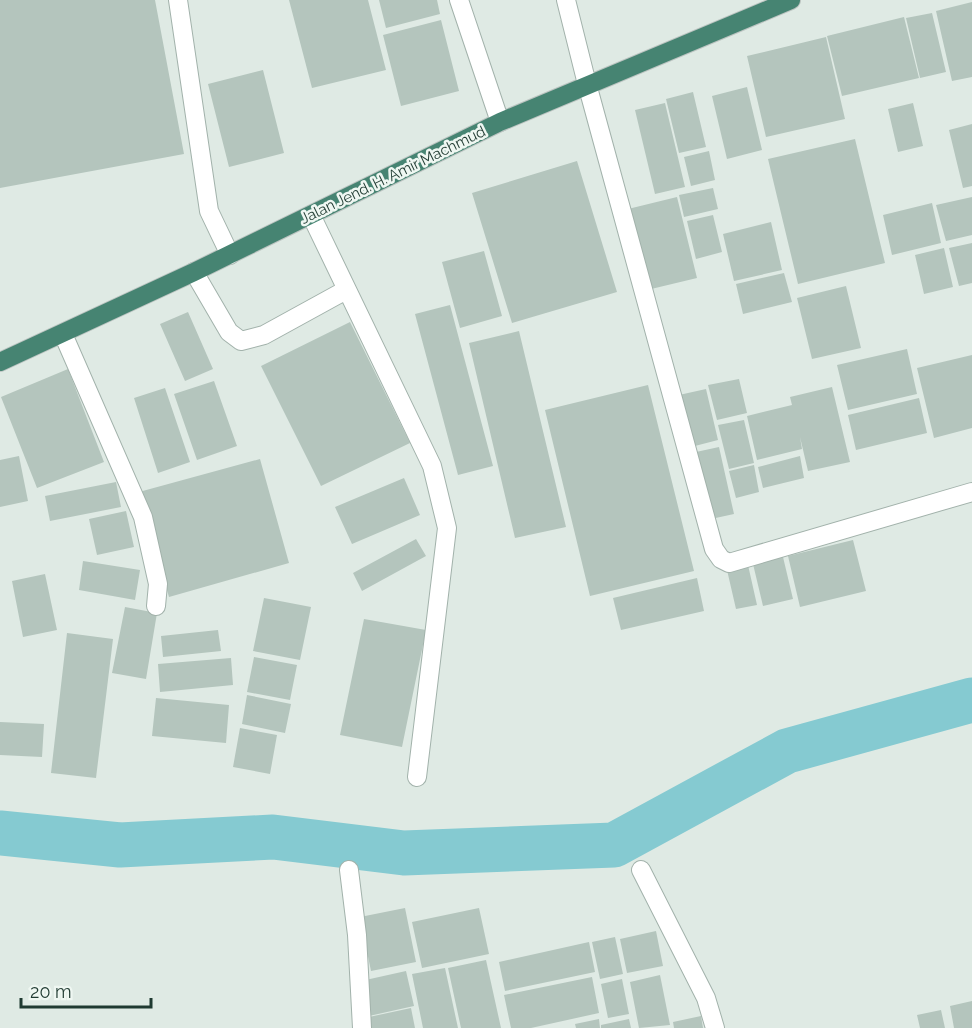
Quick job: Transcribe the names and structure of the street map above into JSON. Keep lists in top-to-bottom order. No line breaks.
{"streets":{"highway":["Jalan Jend. H. Amir Machmud"]},"scale_bar":"20 m"}
